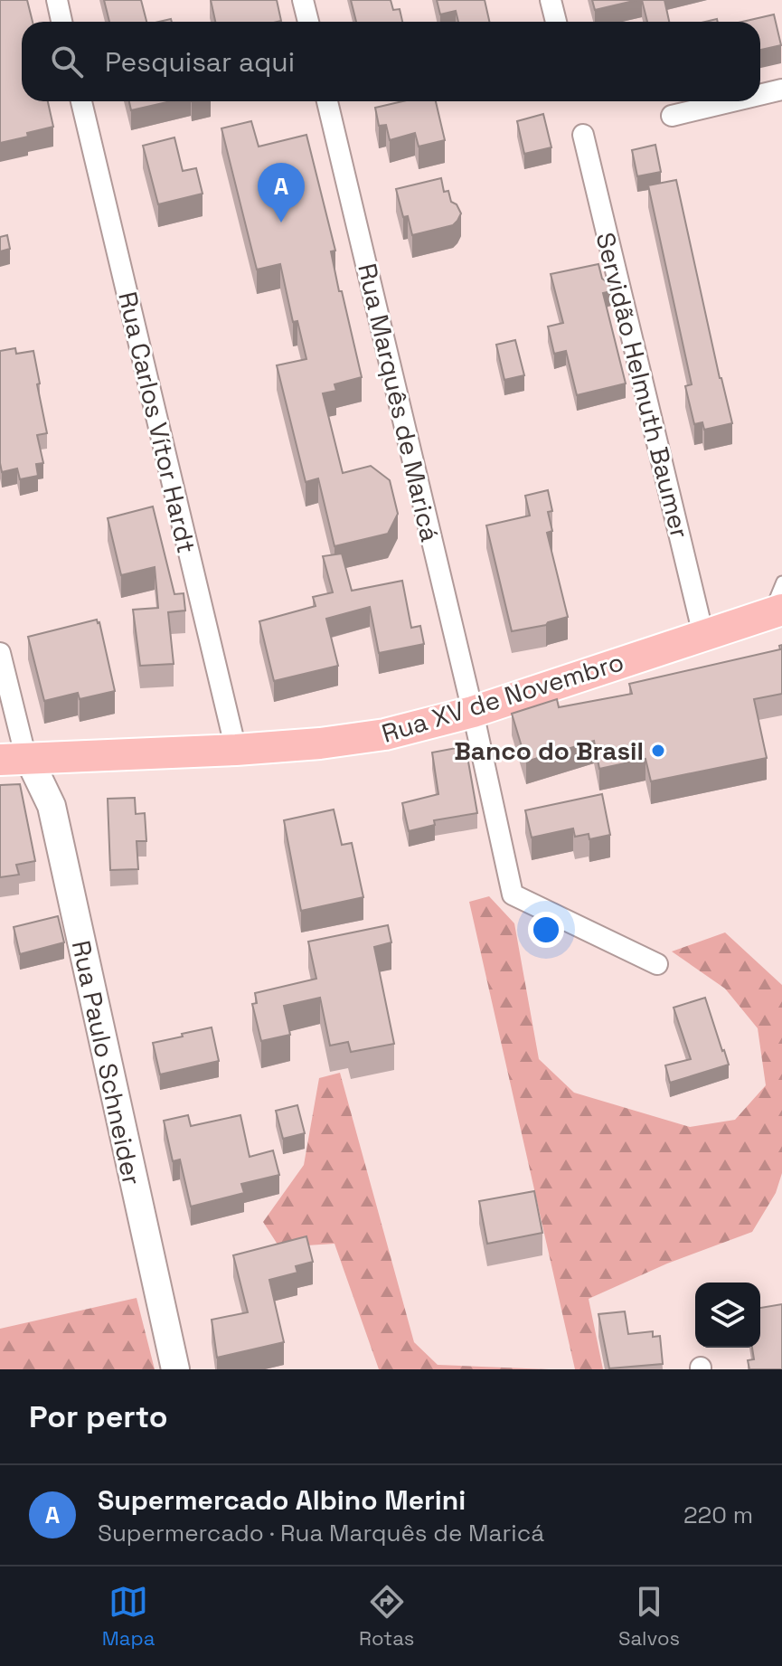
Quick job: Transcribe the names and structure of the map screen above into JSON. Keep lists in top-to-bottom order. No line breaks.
{"streets":{"main road":["Rua XV de Novembro"],"street":["Servidão Helmuth Baumer","Rua Marquês de Maricá","Rua Carlos Vítor Hardt","Rua Paulo Schneider"]},"crossings":[["Servidão Helmuth Baumer","Rua XV de Novembro"],["Rua Marquês de Maricá","Rua XV de Novembro"],["Rua Carlos Vítor Hardt","Rua XV de Novembro"],["Rua XV de Novembro","Rua Paulo Schneider"]],"places":["Banco do Brasil"],"page":{"search":"Pesquisar aqui","pins":"A","heading":"Por perto","list":[{"mark":"A","name":"Supermercado Albino Merini","note":"Supermercado · Rua Marquês de Maricá","value":"220 m"}],"nav":["Mapa","Rotas","Salvos"]}}
